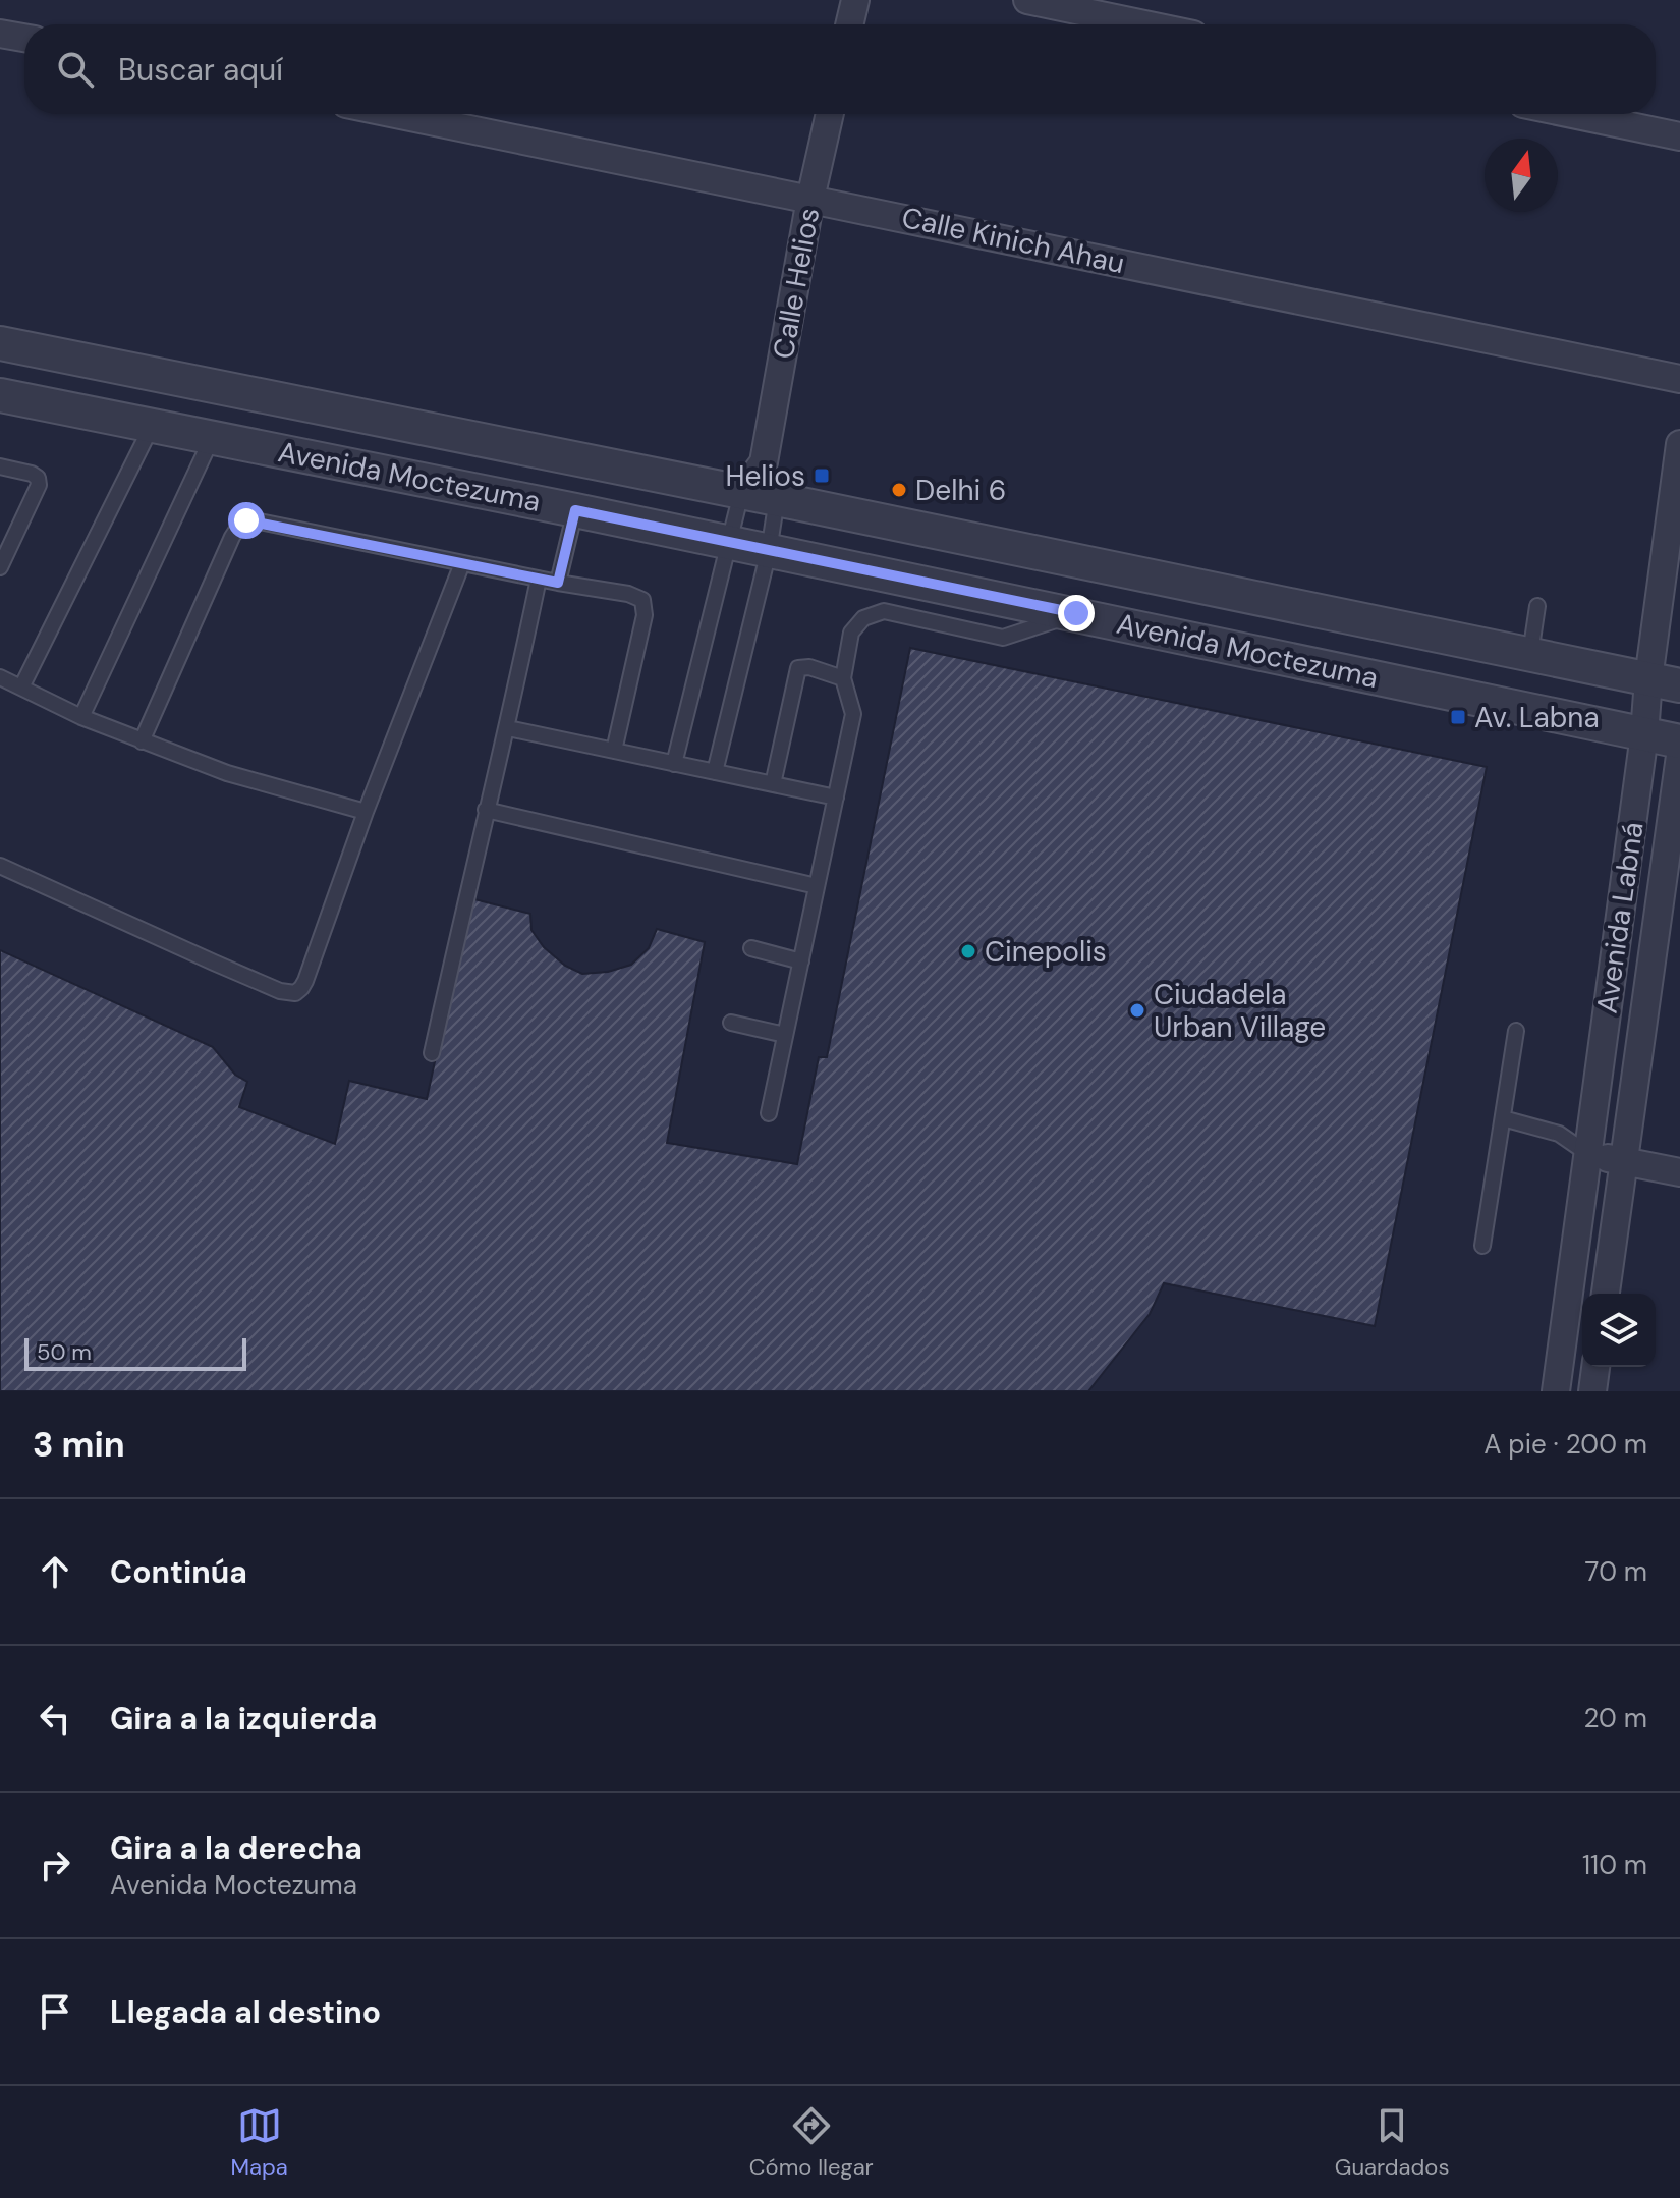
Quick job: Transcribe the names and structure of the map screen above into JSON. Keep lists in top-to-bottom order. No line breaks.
{"streets":{"street":["Calle Kinich Ahau","Calle Helios","Avenida Moctezuma","Avenida Labná"]},"crossings":[["Calle Kinich Ahau","Calle Helios"],["Calle Helios","Avenida Moctezuma"],["Avenida Moctezuma","Avenida Labná"]],"places":{"transit":["Helios","Av. Labna"],"other":["Delhi 6","Cinepolis","Ciudadela Urban Village"]},"scale_bar":"50 m","north":"top","page":{"search":"Buscar aquí","scale":"50 m","heading":["3 min","A pie · 200 m"],"list":[["Continúa","70 m"],["Gira a la izquierda","20 m"],["Gira a la derecha","Avenida Moctezuma","110 m"],"Llegada al destino"],"nav":["Mapa","Cómo llegar","Guardados"]}}
